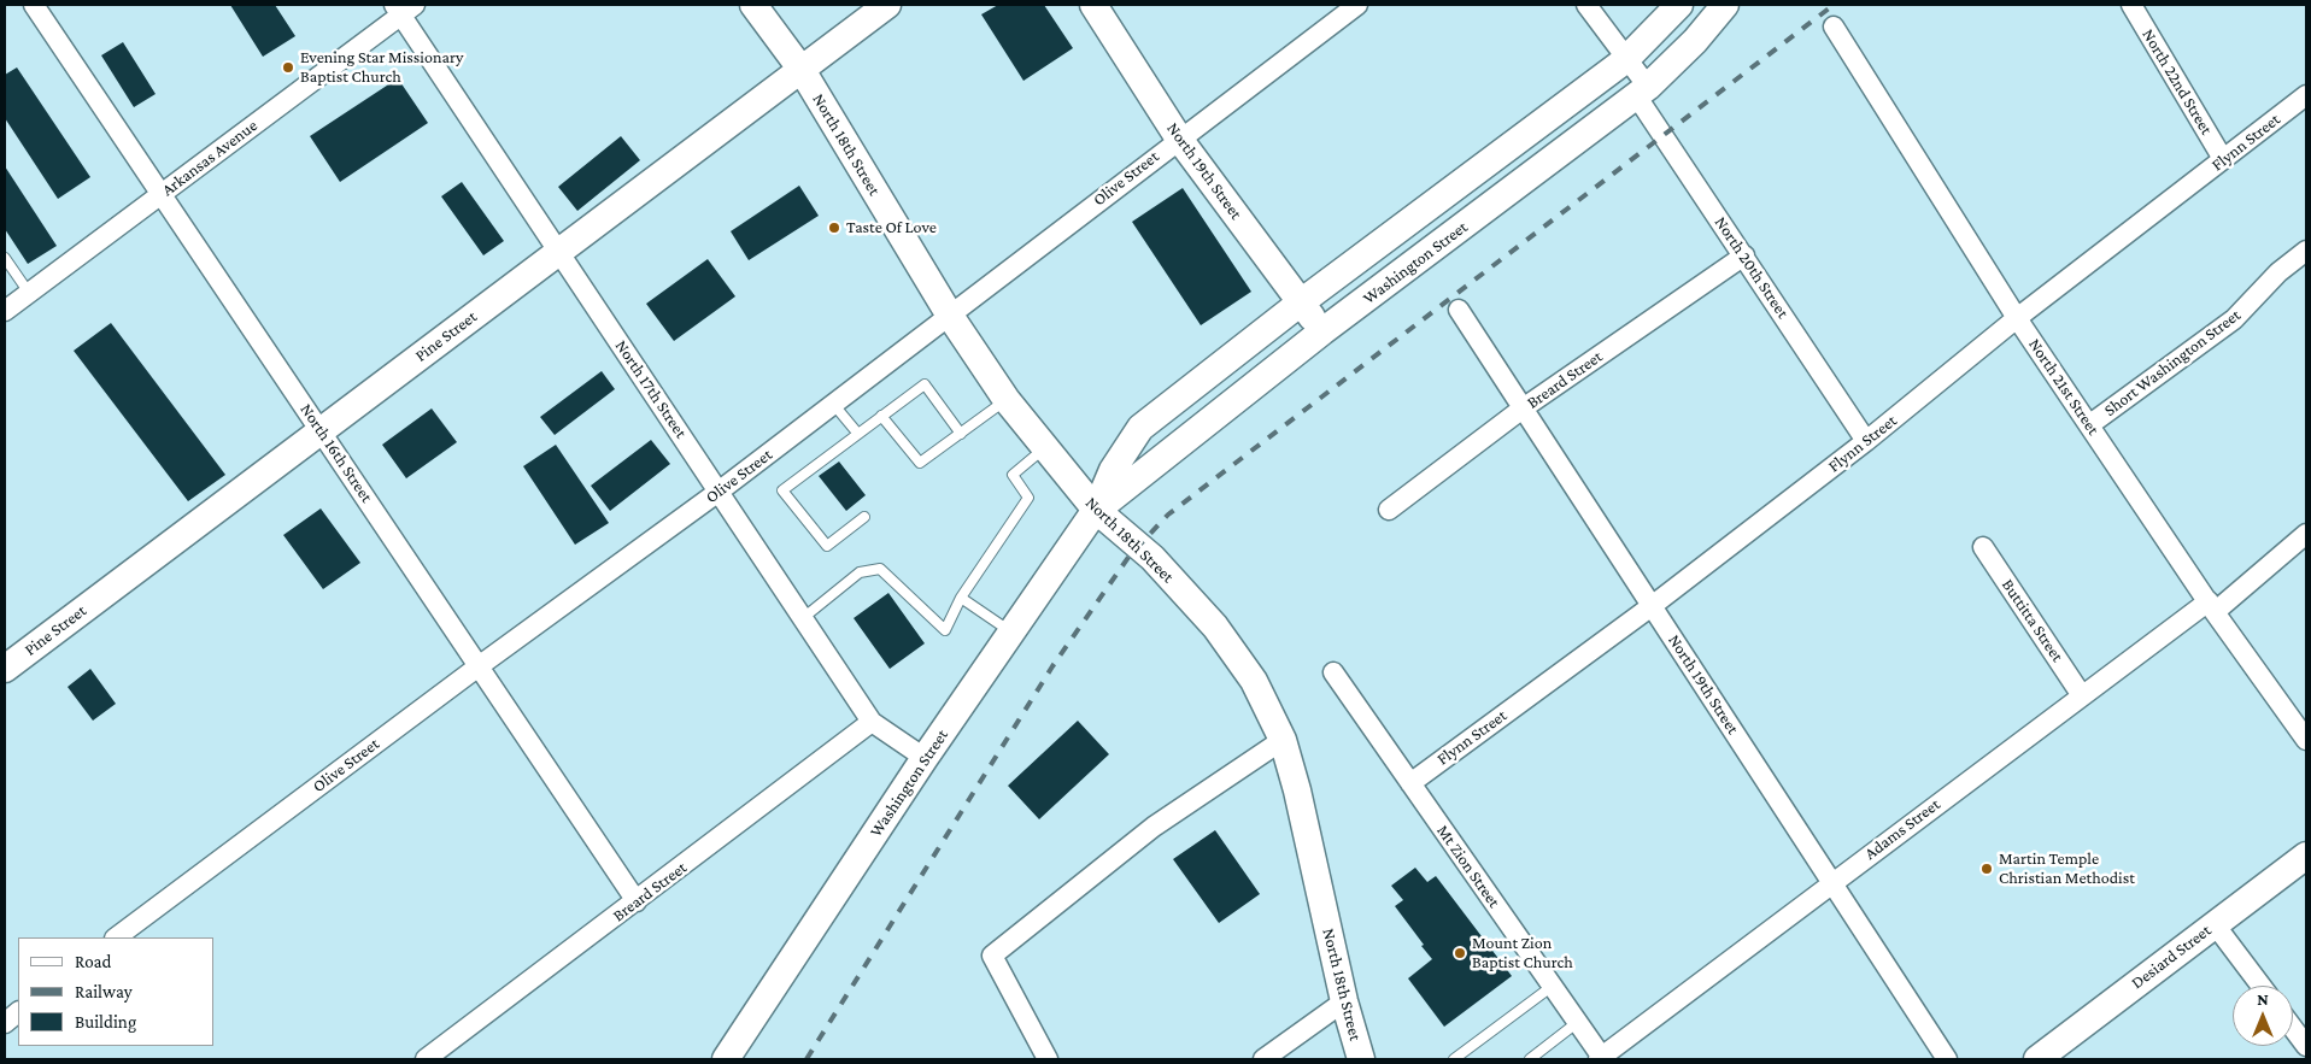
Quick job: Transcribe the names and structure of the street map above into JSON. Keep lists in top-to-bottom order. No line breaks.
{"streets":{"street":["North 22nd Street","Flynn Street","North 18th Street","Arkansas Avenue","North 19th Street","Olive Street","Washington Street","North 20th Street","Pine Street","Short Washington Street","Breard Street","North 21st Street","North 17th Street","North 16th Street","Buttitta Street","Adams Street","Mt Zion Street","Desiard Street"]},"crossings":[["North 22nd Street","Flynn Street"],["Flynn Street","North 19th Street"],["Flynn Street","North 20th Street"],["Flynn Street","North 21st Street"],["Flynn Street","Mt Zion Street"],["North 18th Street","Olive Street"],["North 18th Street","Washington Street"],["North 18th Street","Pine Street"],["Arkansas Avenue","North 17th Street"],["Arkansas Avenue","North 16th Street"],["North 19th Street","Olive Street"],["North 19th Street","Washington Street"],["North 19th Street","Breard Street"],["North 19th Street","Adams Street"],["Olive Street","North 17th Street"],["Olive Street","North 16th Street"],["Washington Street","North 20th Street"],["Washington Street","North 17th Street"],["North 20th Street","Breard Street"],["Pine Street","North 17th Street"],["Pine Street","North 16th Street"],["Short Washington Street","North 21st Street"],["Breard Street","North 17th Street"],["Breard Street","North 16th Street"],["North 21st Street","Adams Street"],["Buttitta Street","Adams Street"],["Adams Street","Mt Zion Street"]],"places":["Evening Star Missionary Baptist Church","Taste Of Love","Martin Temple Christian Methodist","Mount Zion Baptist Church"],"legend":["Road","Railway","Building"],"north":"top"}
